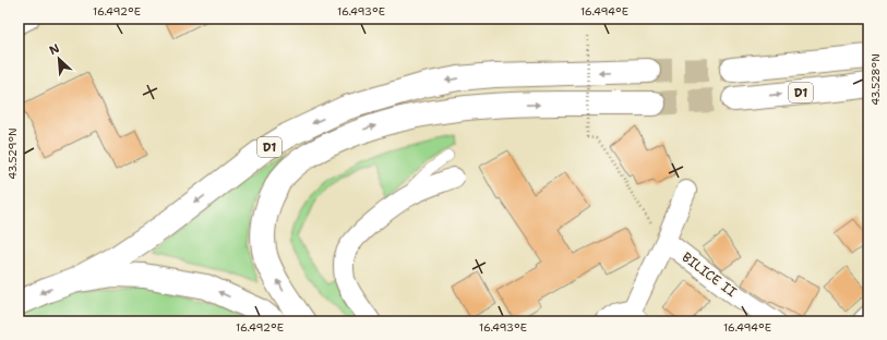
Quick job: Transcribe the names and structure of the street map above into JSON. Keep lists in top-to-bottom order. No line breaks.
{"streets":{"highway":["D1"],"street":["BILICE II"]},"north":"top left","coordinates":["16.492°E","16.493°E","16.494°E","43.528°N","43.529°N"]}
